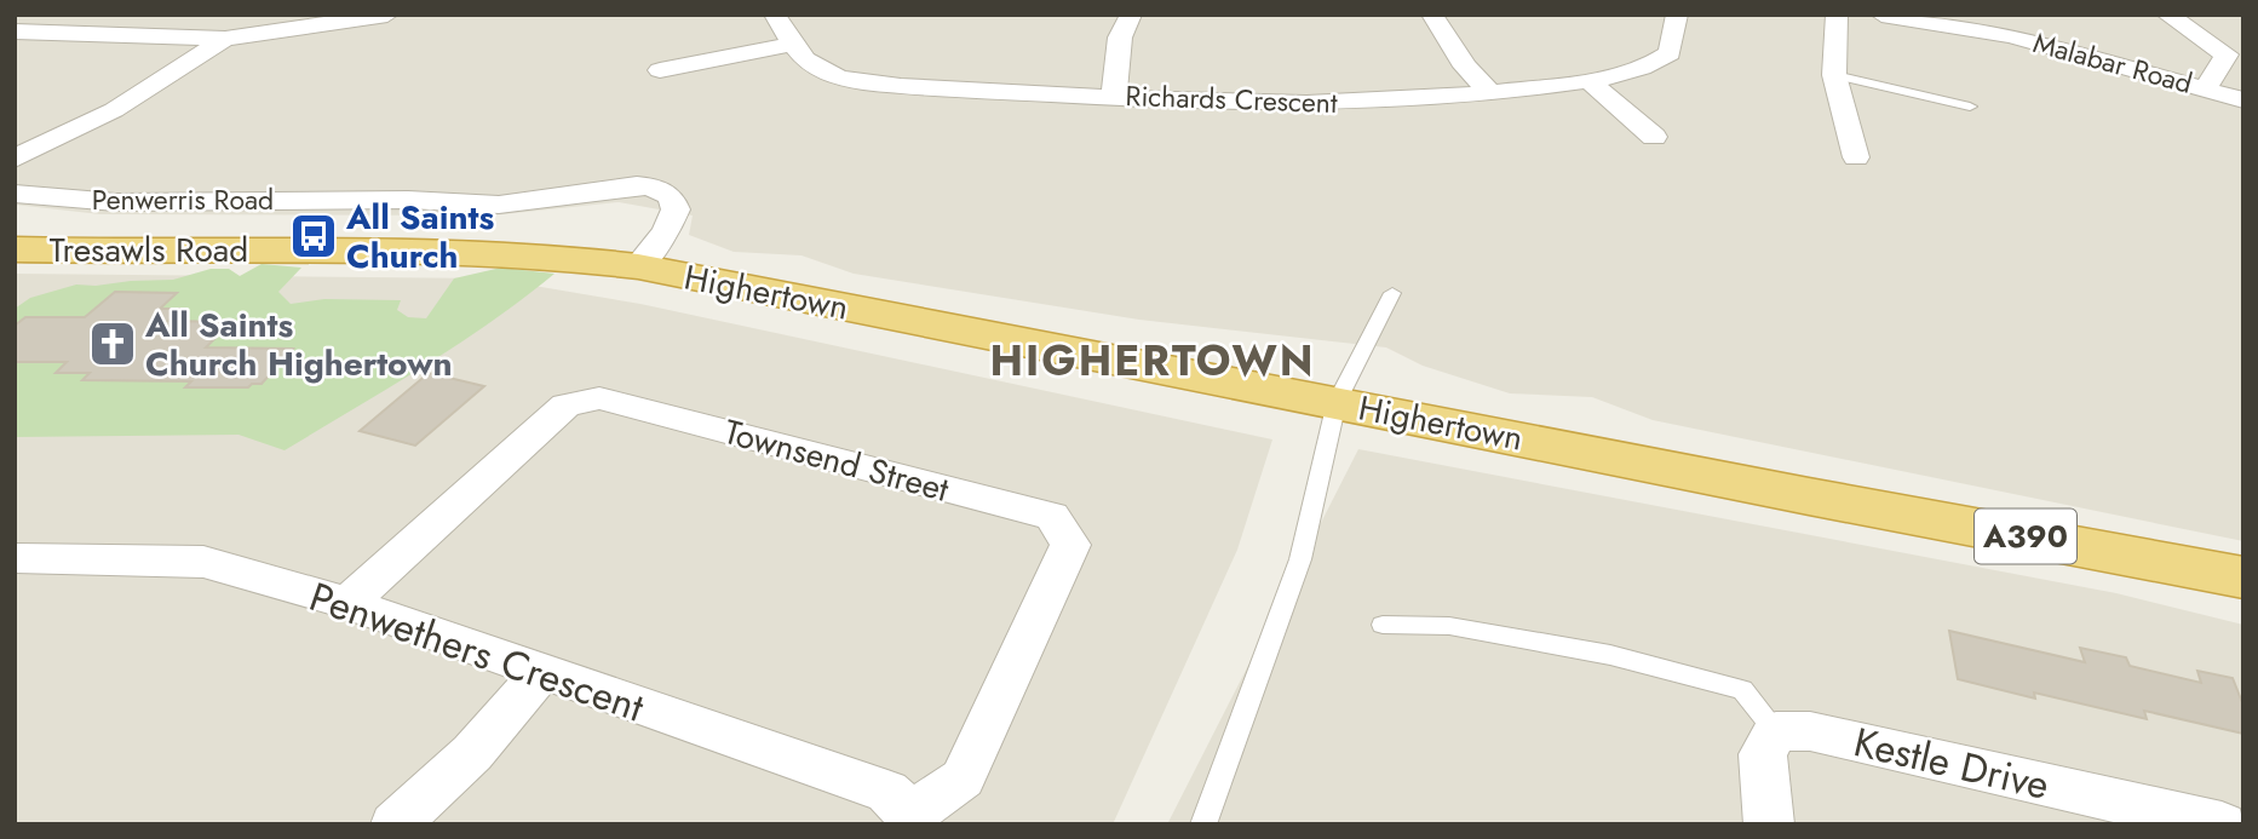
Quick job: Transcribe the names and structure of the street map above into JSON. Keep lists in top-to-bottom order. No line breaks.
{"streets":{"highway":["Tresawls Road","Highertown","A390"],"street":["Malabar Road","Richards Crescent","Penwerris Road","Townsend Street","Penwethers Crescent","Kestle Drive"]},"crossings":[["Penwerris Road","Tresawls Road"],["Penwerris Road","Highertown"],["Tresawls Road","Highertown"],["Townsend Street","Penwethers Crescent"]],"districts":["HIGHERTOWN"],"places":{"bus stop":["All Saints Church"],"church":["All Saints Church Highertown"]}}
